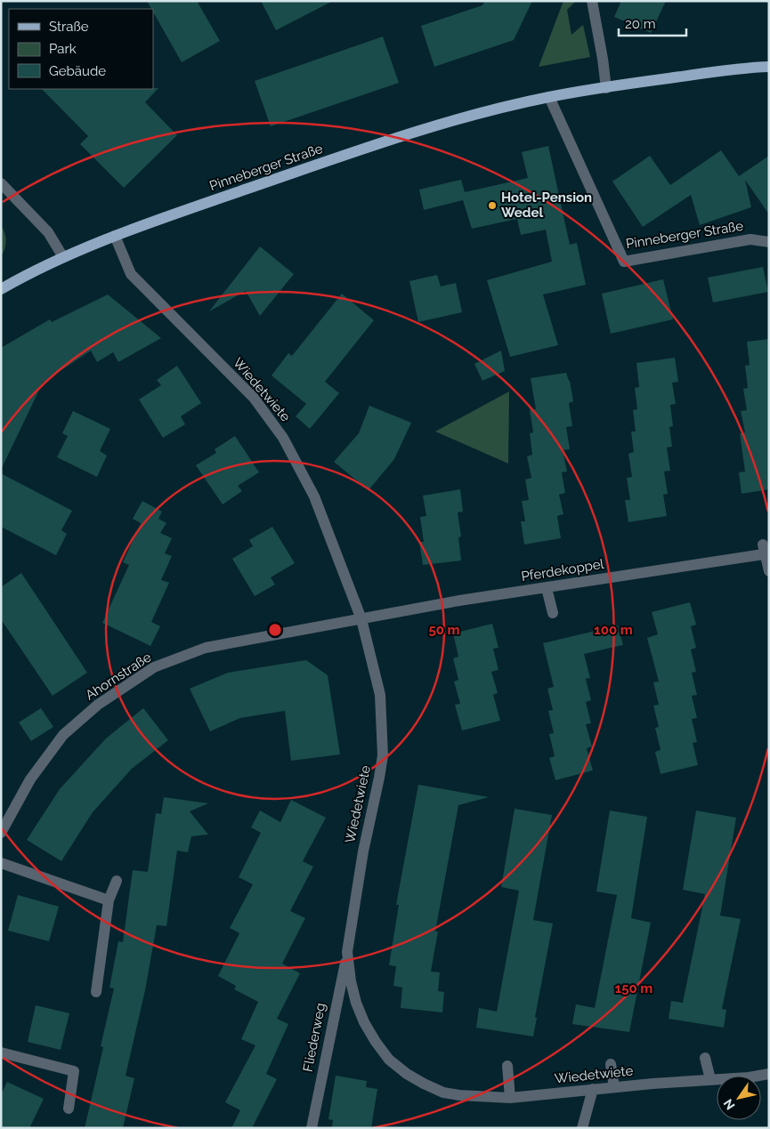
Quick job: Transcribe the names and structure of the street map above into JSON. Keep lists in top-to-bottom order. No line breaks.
{"streets":{"main road":["Pinneberger Straße"],"street":["Wiedetwiete","Pferdekoppel","Ahornstraße","Fliederweg"]},"crossings":[["Pinneberger Straße","Wiedetwiete"],["Wiedetwiete","Pferdekoppel"],["Wiedetwiete","Ahornstraße"],["Wiedetwiete","Fliederweg"],["Pferdekoppel","Ahornstraße"]],"places":["Hotel-Pension Wedel"],"legend":["Straße","Park","Gebäude"],"scale_bar":"20 m","north":"bottom left","rings":["50 m","100 m","150 m"]}
